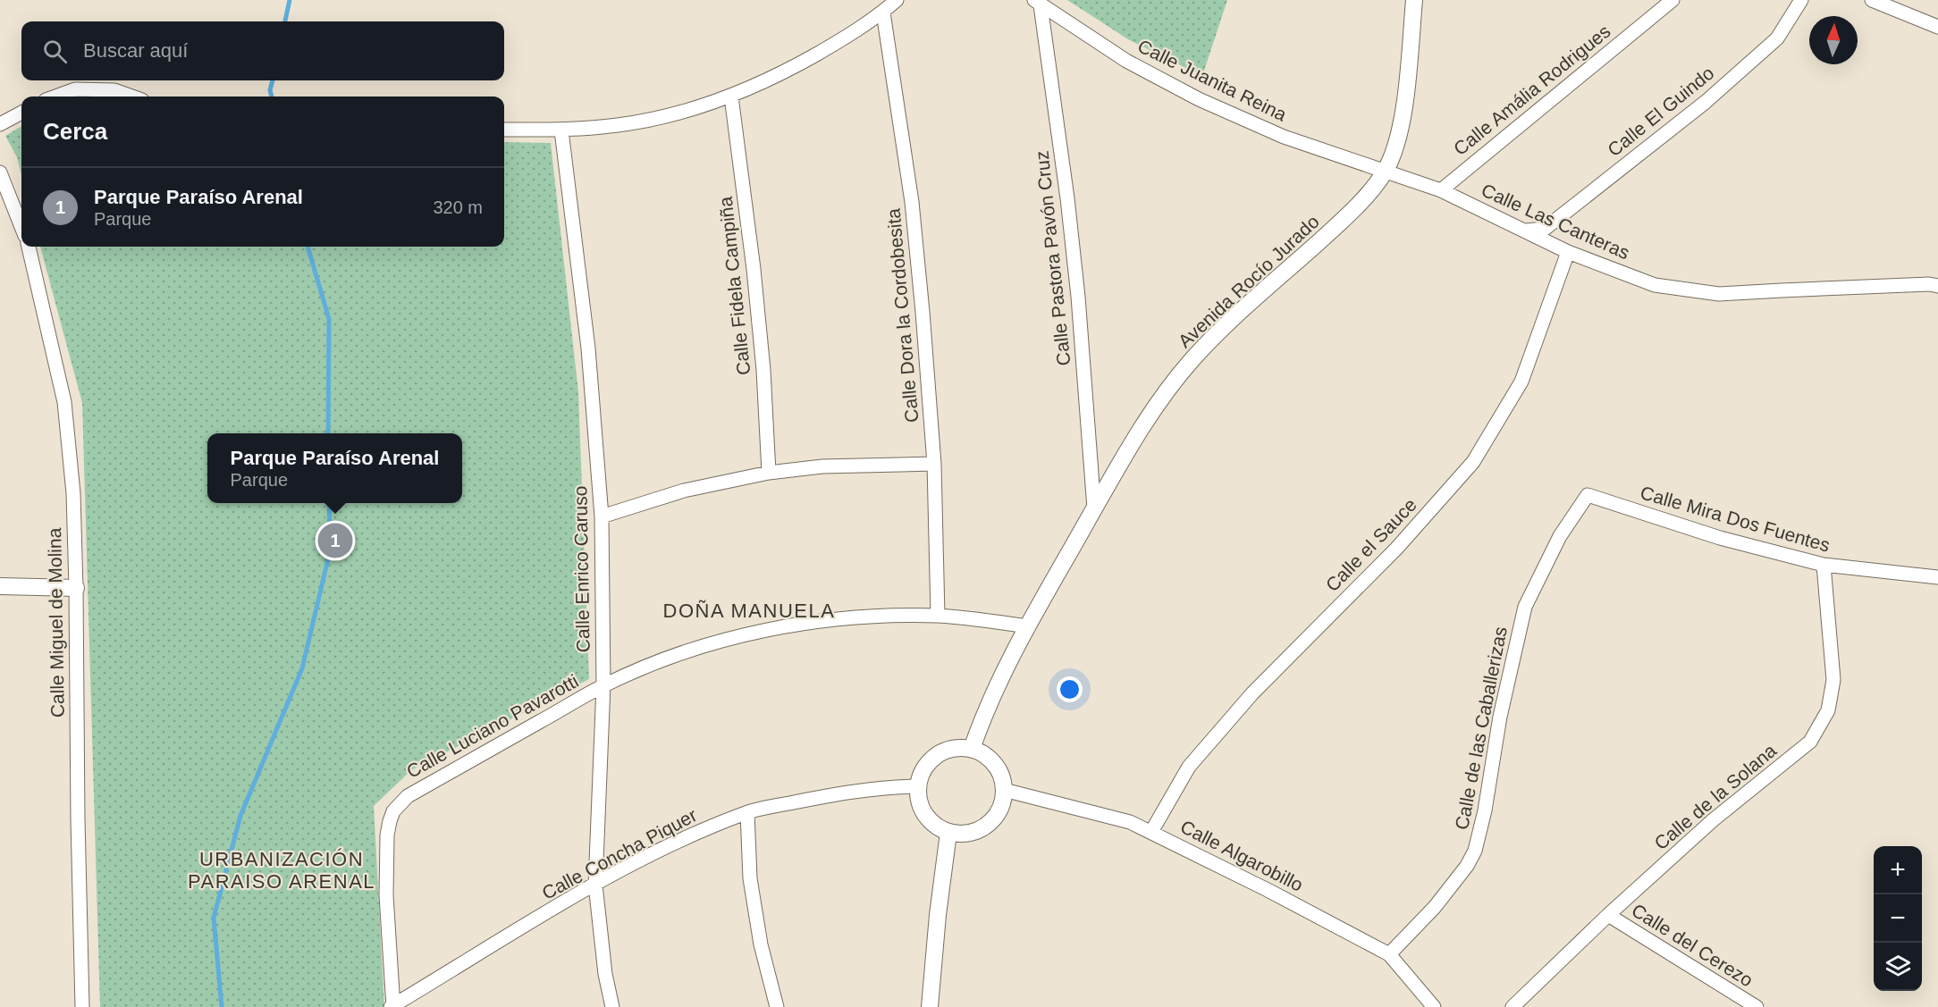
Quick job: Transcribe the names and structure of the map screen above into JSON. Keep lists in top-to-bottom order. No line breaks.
{"streets":{"street":["Calle Juanita Reina","Calle Amália Rodrigues","Calle El Guindo","Calle Las Canteras","Calle Pastora Pavón Cruz","Avenida Rocío Jurado","Calle Fidela Campiña","Calle Dora la Cordobesita","Calle Mira Dos Fuentes","Calle el Sauce","Calle Enrico Caruso","Calle Miguel de Molina","Calle Luciano Pavarotti","Calle de las Caballerizas","Calle de la Solana","Calle Concha Piquer","Calle Algarobillo","Calle del Cerezo"]},"crossings":[["Calle Juanita Reina","Calle Las Canteras"],["Calle Juanita Reina","Calle Pastora Pavón Cruz"],["Calle Juanita Reina","Avenida Rocío Jurado"],["Calle Amália Rodrigues","Calle Las Canteras"],["Calle El Guindo","Calle Las Canteras"],["Calle Las Canteras","Avenida Rocío Jurado"],["Calle Las Canteras","Calle el Sauce"],["Calle Pastora Pavón Cruz","Avenida Rocío Jurado"],["Avenida Rocío Jurado","Calle Luciano Pavarotti"],["Avenida Rocío Jurado","Calle Concha Piquer"],["Avenida Rocío Jurado","Calle Algarobillo"],["Calle Dora la Cordobesita","Calle Luciano Pavarotti"],["Calle Mira Dos Fuentes","Calle de las Caballerizas"],["Calle Mira Dos Fuentes","Calle de la Solana"],["Calle el Sauce","Calle Algarobillo"],["Calle Enrico Caruso","Calle Luciano Pavarotti"],["Calle Enrico Caruso","Calle Concha Piquer"],["Calle Luciano Pavarotti","Calle Concha Piquer"],["Calle de las Caballerizas","Calle Algarobillo"],["Calle de la Solana","Calle del Cerezo"],["Calle Concha Piquer","Calle Algarobillo"]],"districts":["DOÑA MANUELA","URBANIZACIÓN PARAISO ARENAL"],"north":"top","page":{"search":"Buscar aquí","heading":"Cerca","list":[{"mark":"1","name":"Parque Paraíso Arenal","note":"Parque","value":"320 m"}],"popup":["Parque Paraíso Arenal","Parque"],"pins":"1","map_buttons":["+","−"]}}
